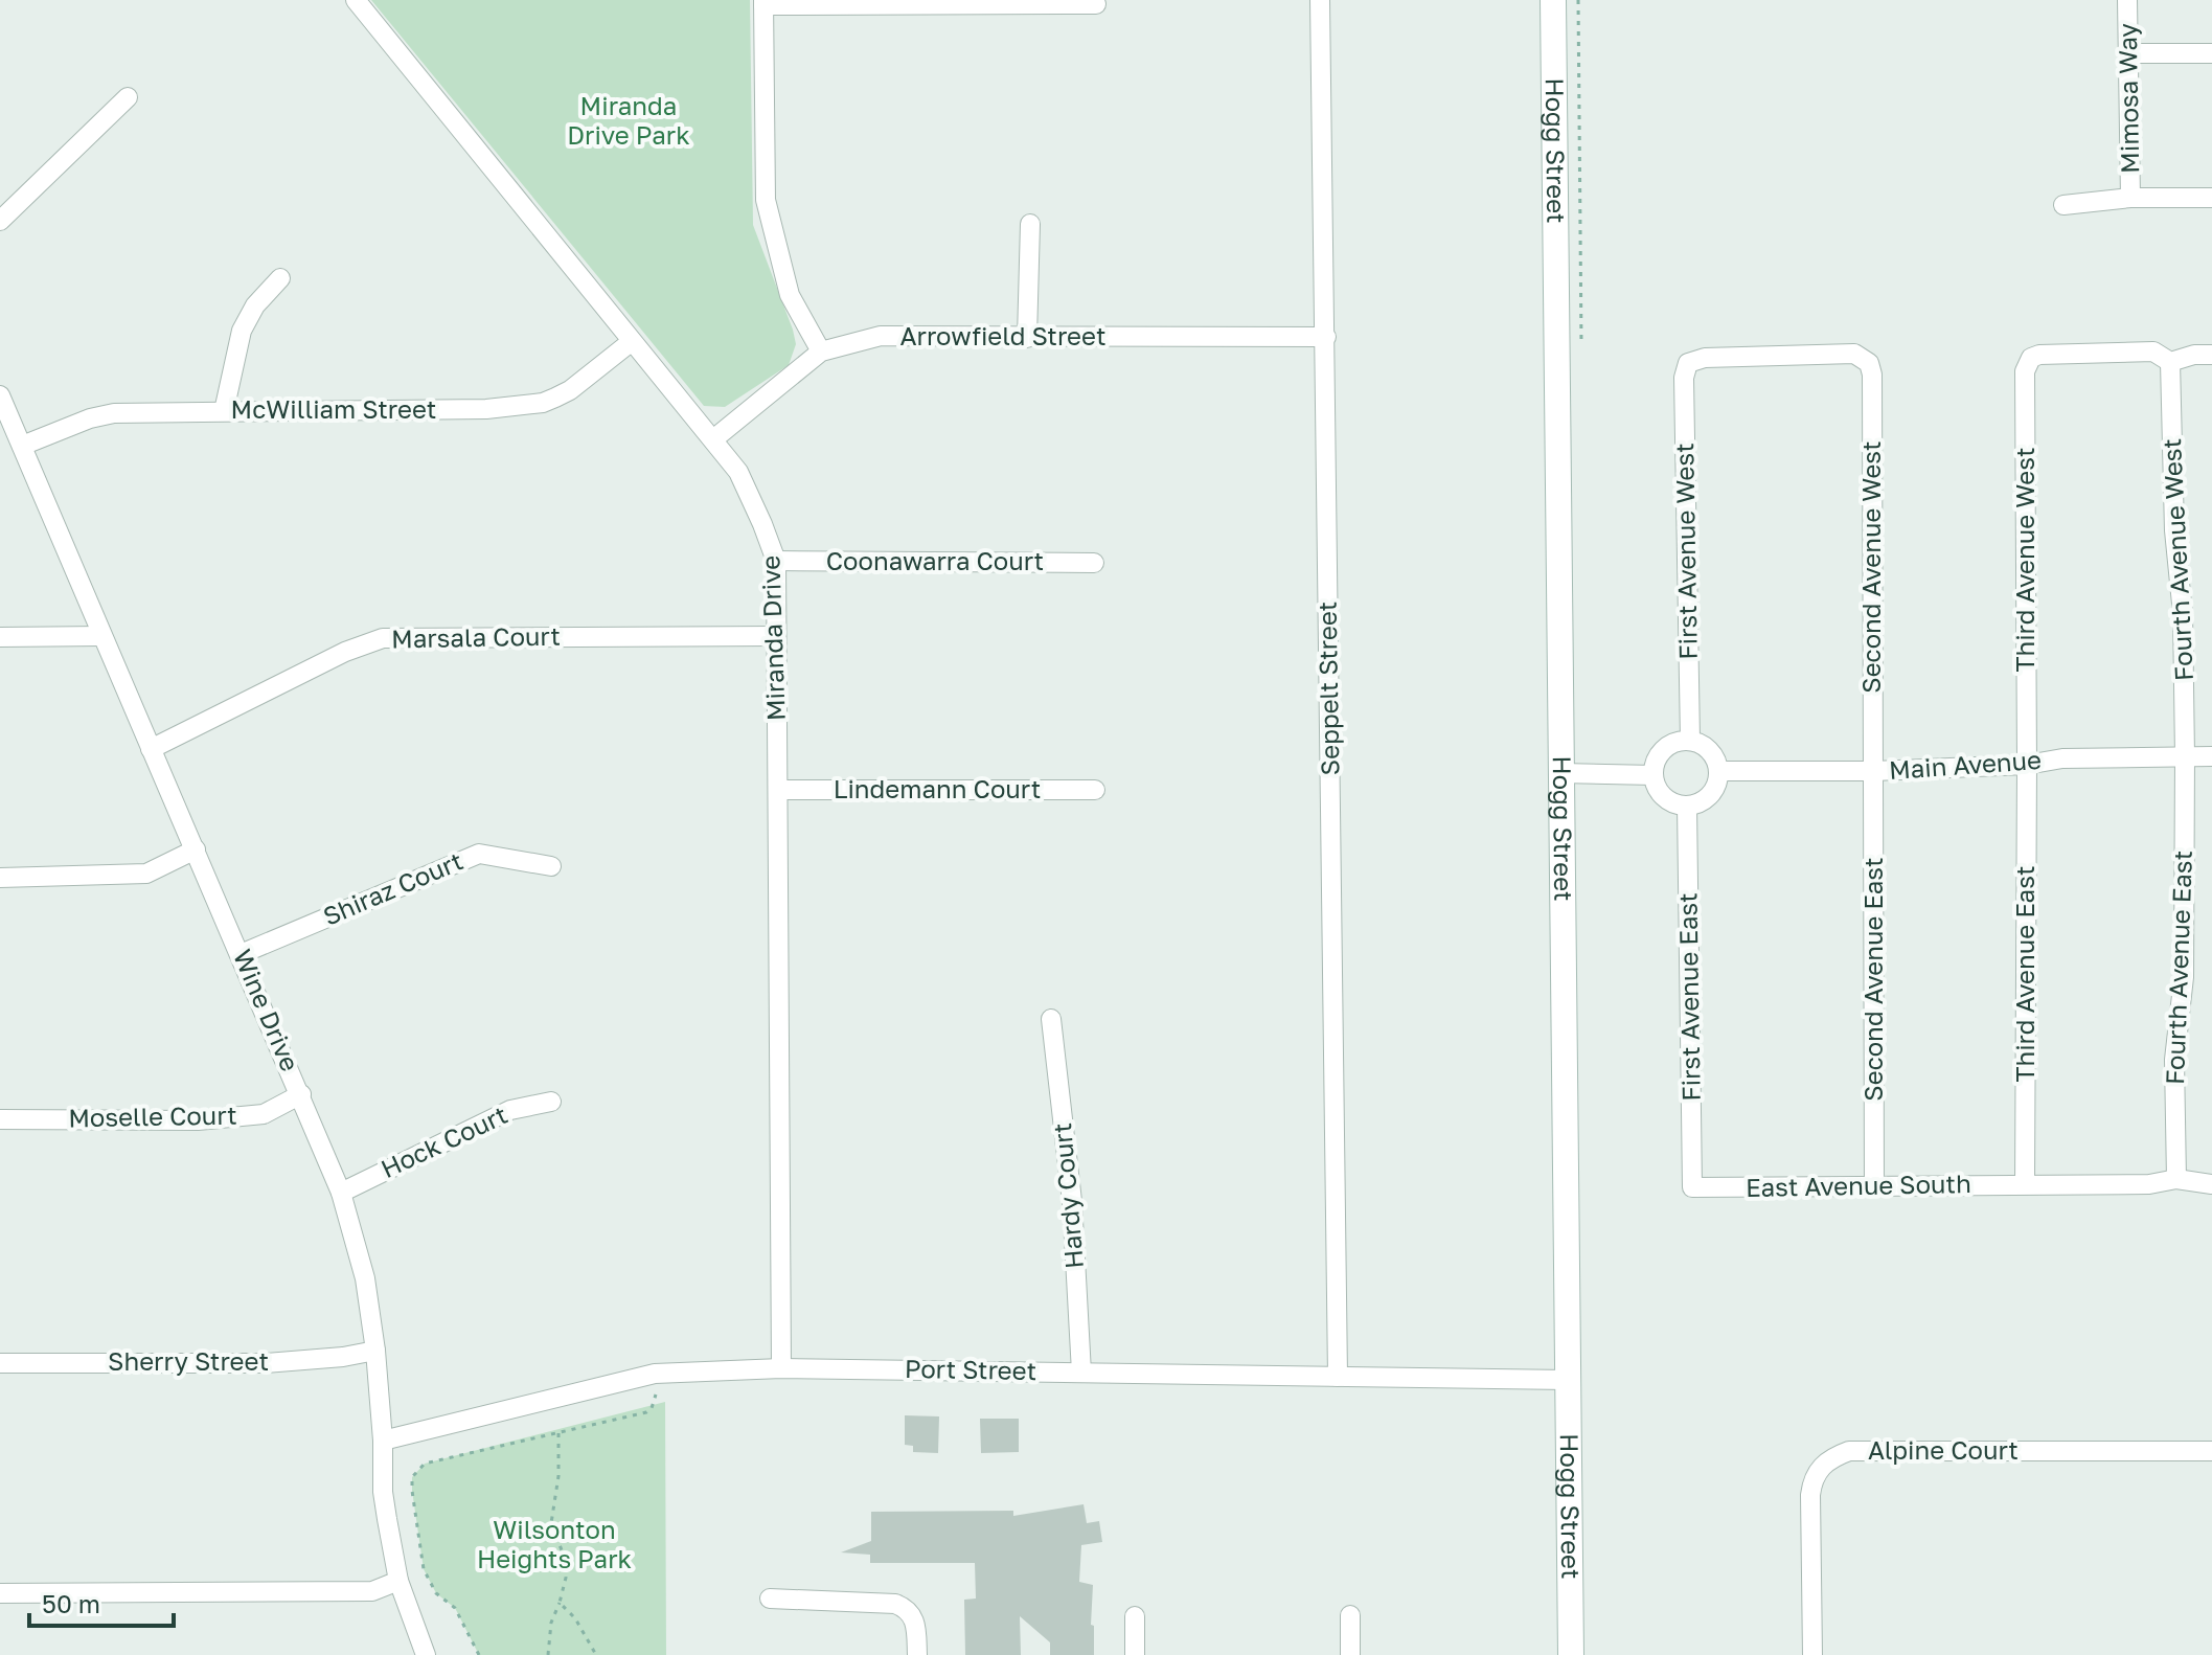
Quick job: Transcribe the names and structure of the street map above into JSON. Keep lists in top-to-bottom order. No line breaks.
{"streets":{"street":["Mimosa Way","Hogg Street","Arrowfield Street","McWilliam Street","First Avenue West","Third Avenue West","Fourth Avenue West","Coonawarra Court","Second Avenue West","Marsala Court","Miranda Drive","Seppelt Street","Main Avenue","Lindemann Court","Shiraz Court","Fourth Avenue East","Third Avenue East","Second Avenue East","First Avenue East","Wine Drive","Moselle Court","Hock Court","East Avenue South","Hardy Court","Sherry Street","Port Street","Alpine Court"]},"crossings":[["Hogg Street","Port Street"],["Arrowfield Street","Miranda Drive"],["Arrowfield Street","Seppelt Street"],["McWilliam Street","Miranda Drive"],["McWilliam Street","Wine Drive"],["First Avenue West","Second Avenue West"],["First Avenue West","Main Avenue"],["First Avenue West","First Avenue East"],["Third Avenue West","Fourth Avenue West"],["Third Avenue West","Main Avenue"],["Third Avenue West","Third Avenue East"],["Fourth Avenue West","Main Avenue"],["Fourth Avenue West","Fourth Avenue East"],["Coonawarra Court","Miranda Drive"],["Second Avenue West","Main Avenue"],["Second Avenue West","Second Avenue East"],["Marsala Court","Miranda Drive"],["Marsala Court","Wine Drive"],["Miranda Drive","Lindemann Court"],["Miranda Drive","Port Street"],["Seppelt Street","Port Street"],["Main Avenue","Fourth Avenue East"],["Main Avenue","Third Avenue East"],["Main Avenue","Second Avenue East"],["Main Avenue","First Avenue East"],["Shiraz Court","Wine Drive"],["Fourth Avenue East","East Avenue South"],["Third Avenue East","East Avenue South"],["Second Avenue East","East Avenue South"],["First Avenue East","East Avenue South"],["Wine Drive","Moselle Court"],["Wine Drive","Hock Court"],["Wine Drive","Sherry Street"],["Wine Drive","Port Street"],["Hardy Court","Port Street"]],"parks":["Miranda Drive Park","Wilsonton Heights Park"],"scale_bar":"50 m"}
